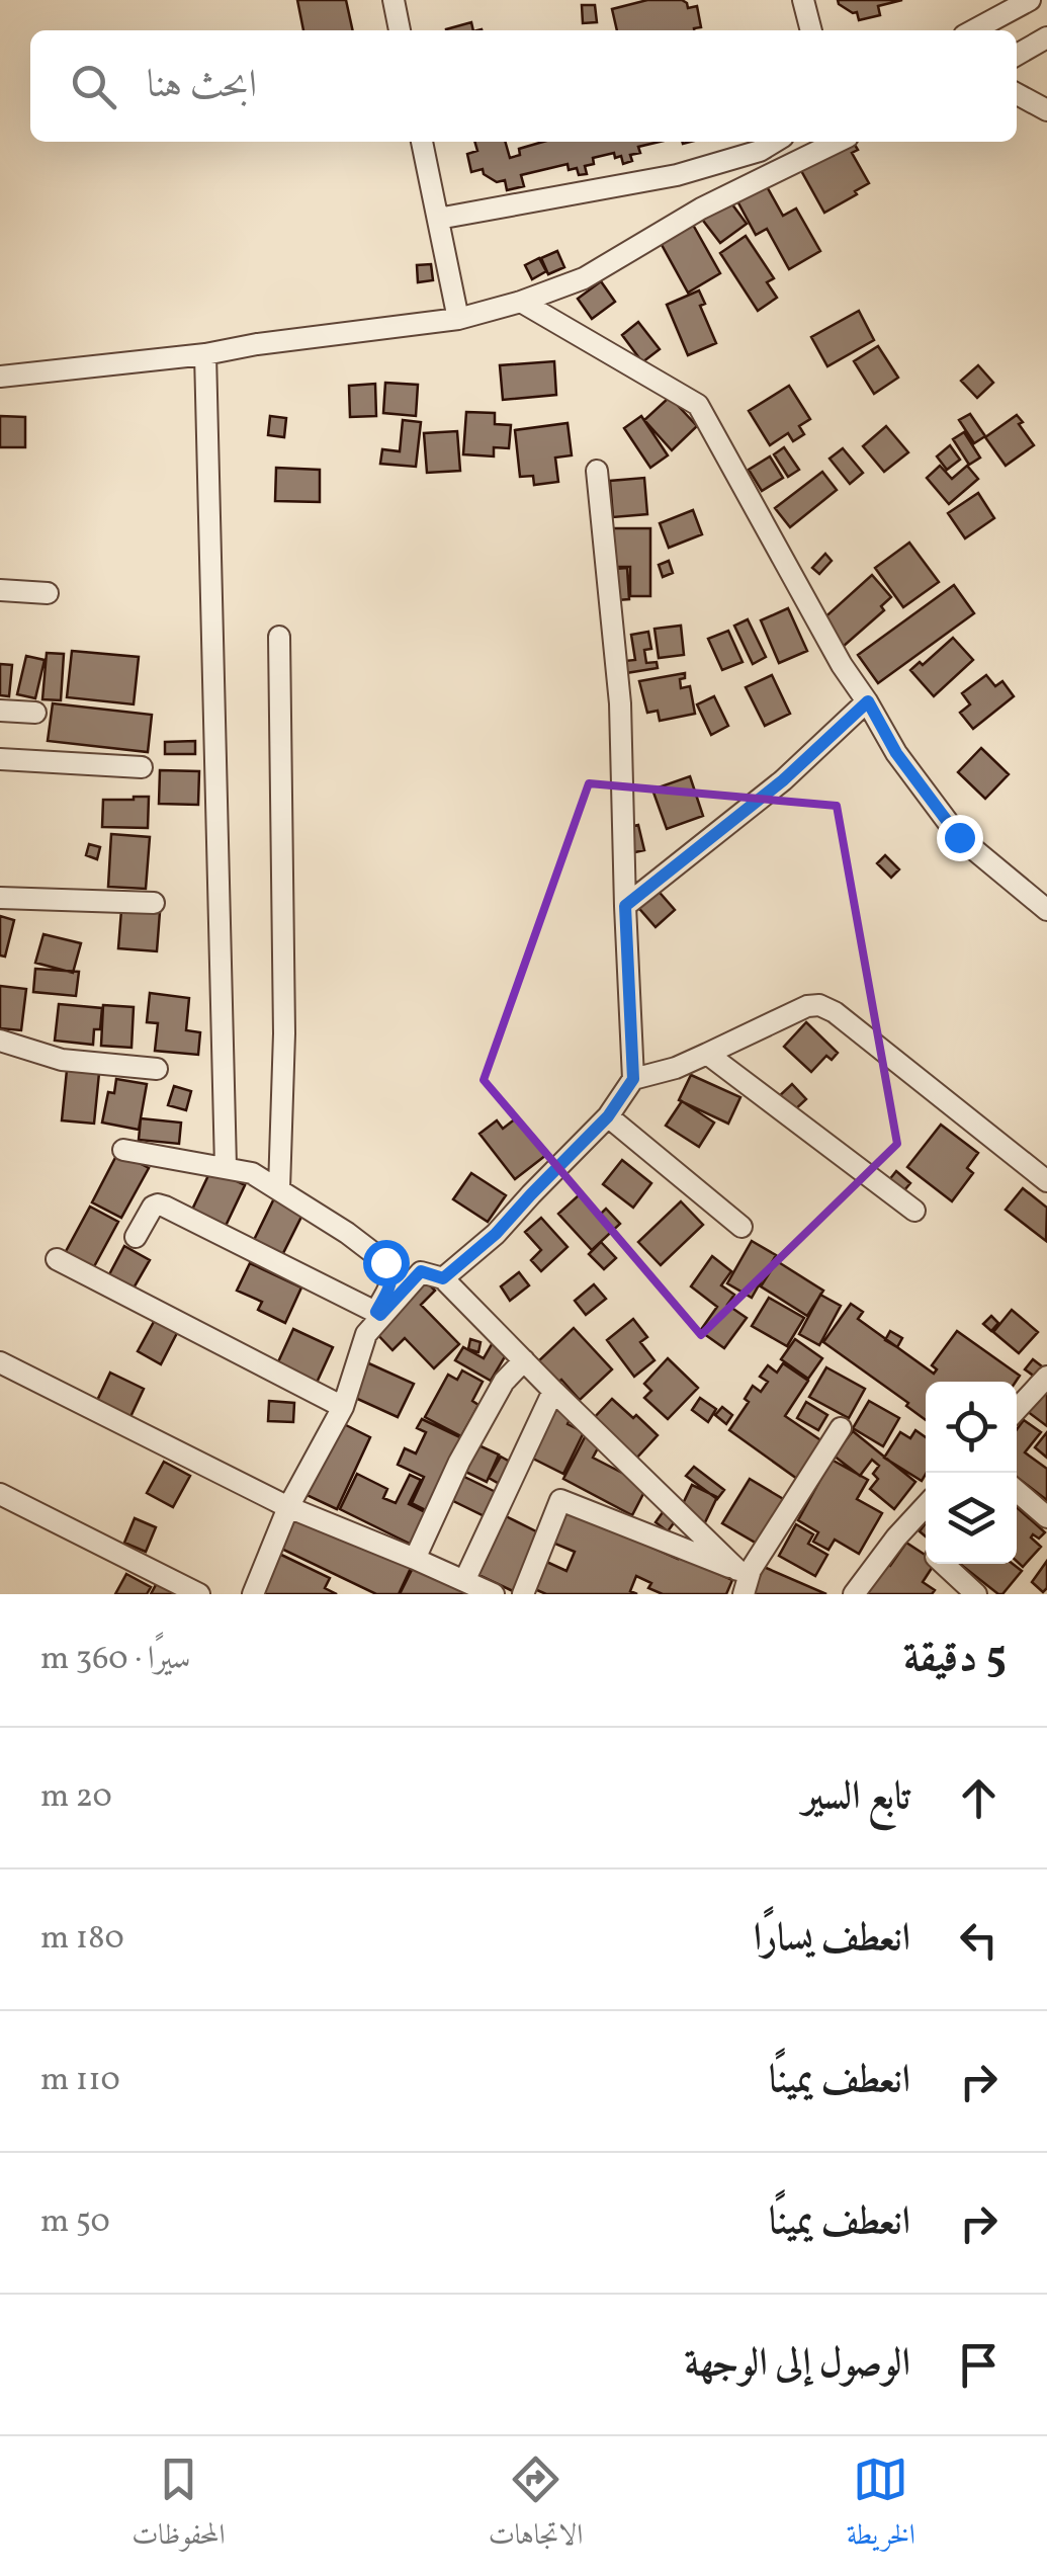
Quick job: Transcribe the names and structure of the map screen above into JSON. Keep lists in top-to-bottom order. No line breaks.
{"page":{"search":"ابحث هنا","heading":["5 دقيقة","سيرًا · 360 m"],"list":[["تابع السير","20 m"],["انعطف يسارًا","180 m"],["انعطف يمينًا","110 m"],["انعطف يمينًا","50 m"],"الوصول إلى الوجهة"],"nav":["الخريطة","الاتجاهات","المحفوظات"]}}
